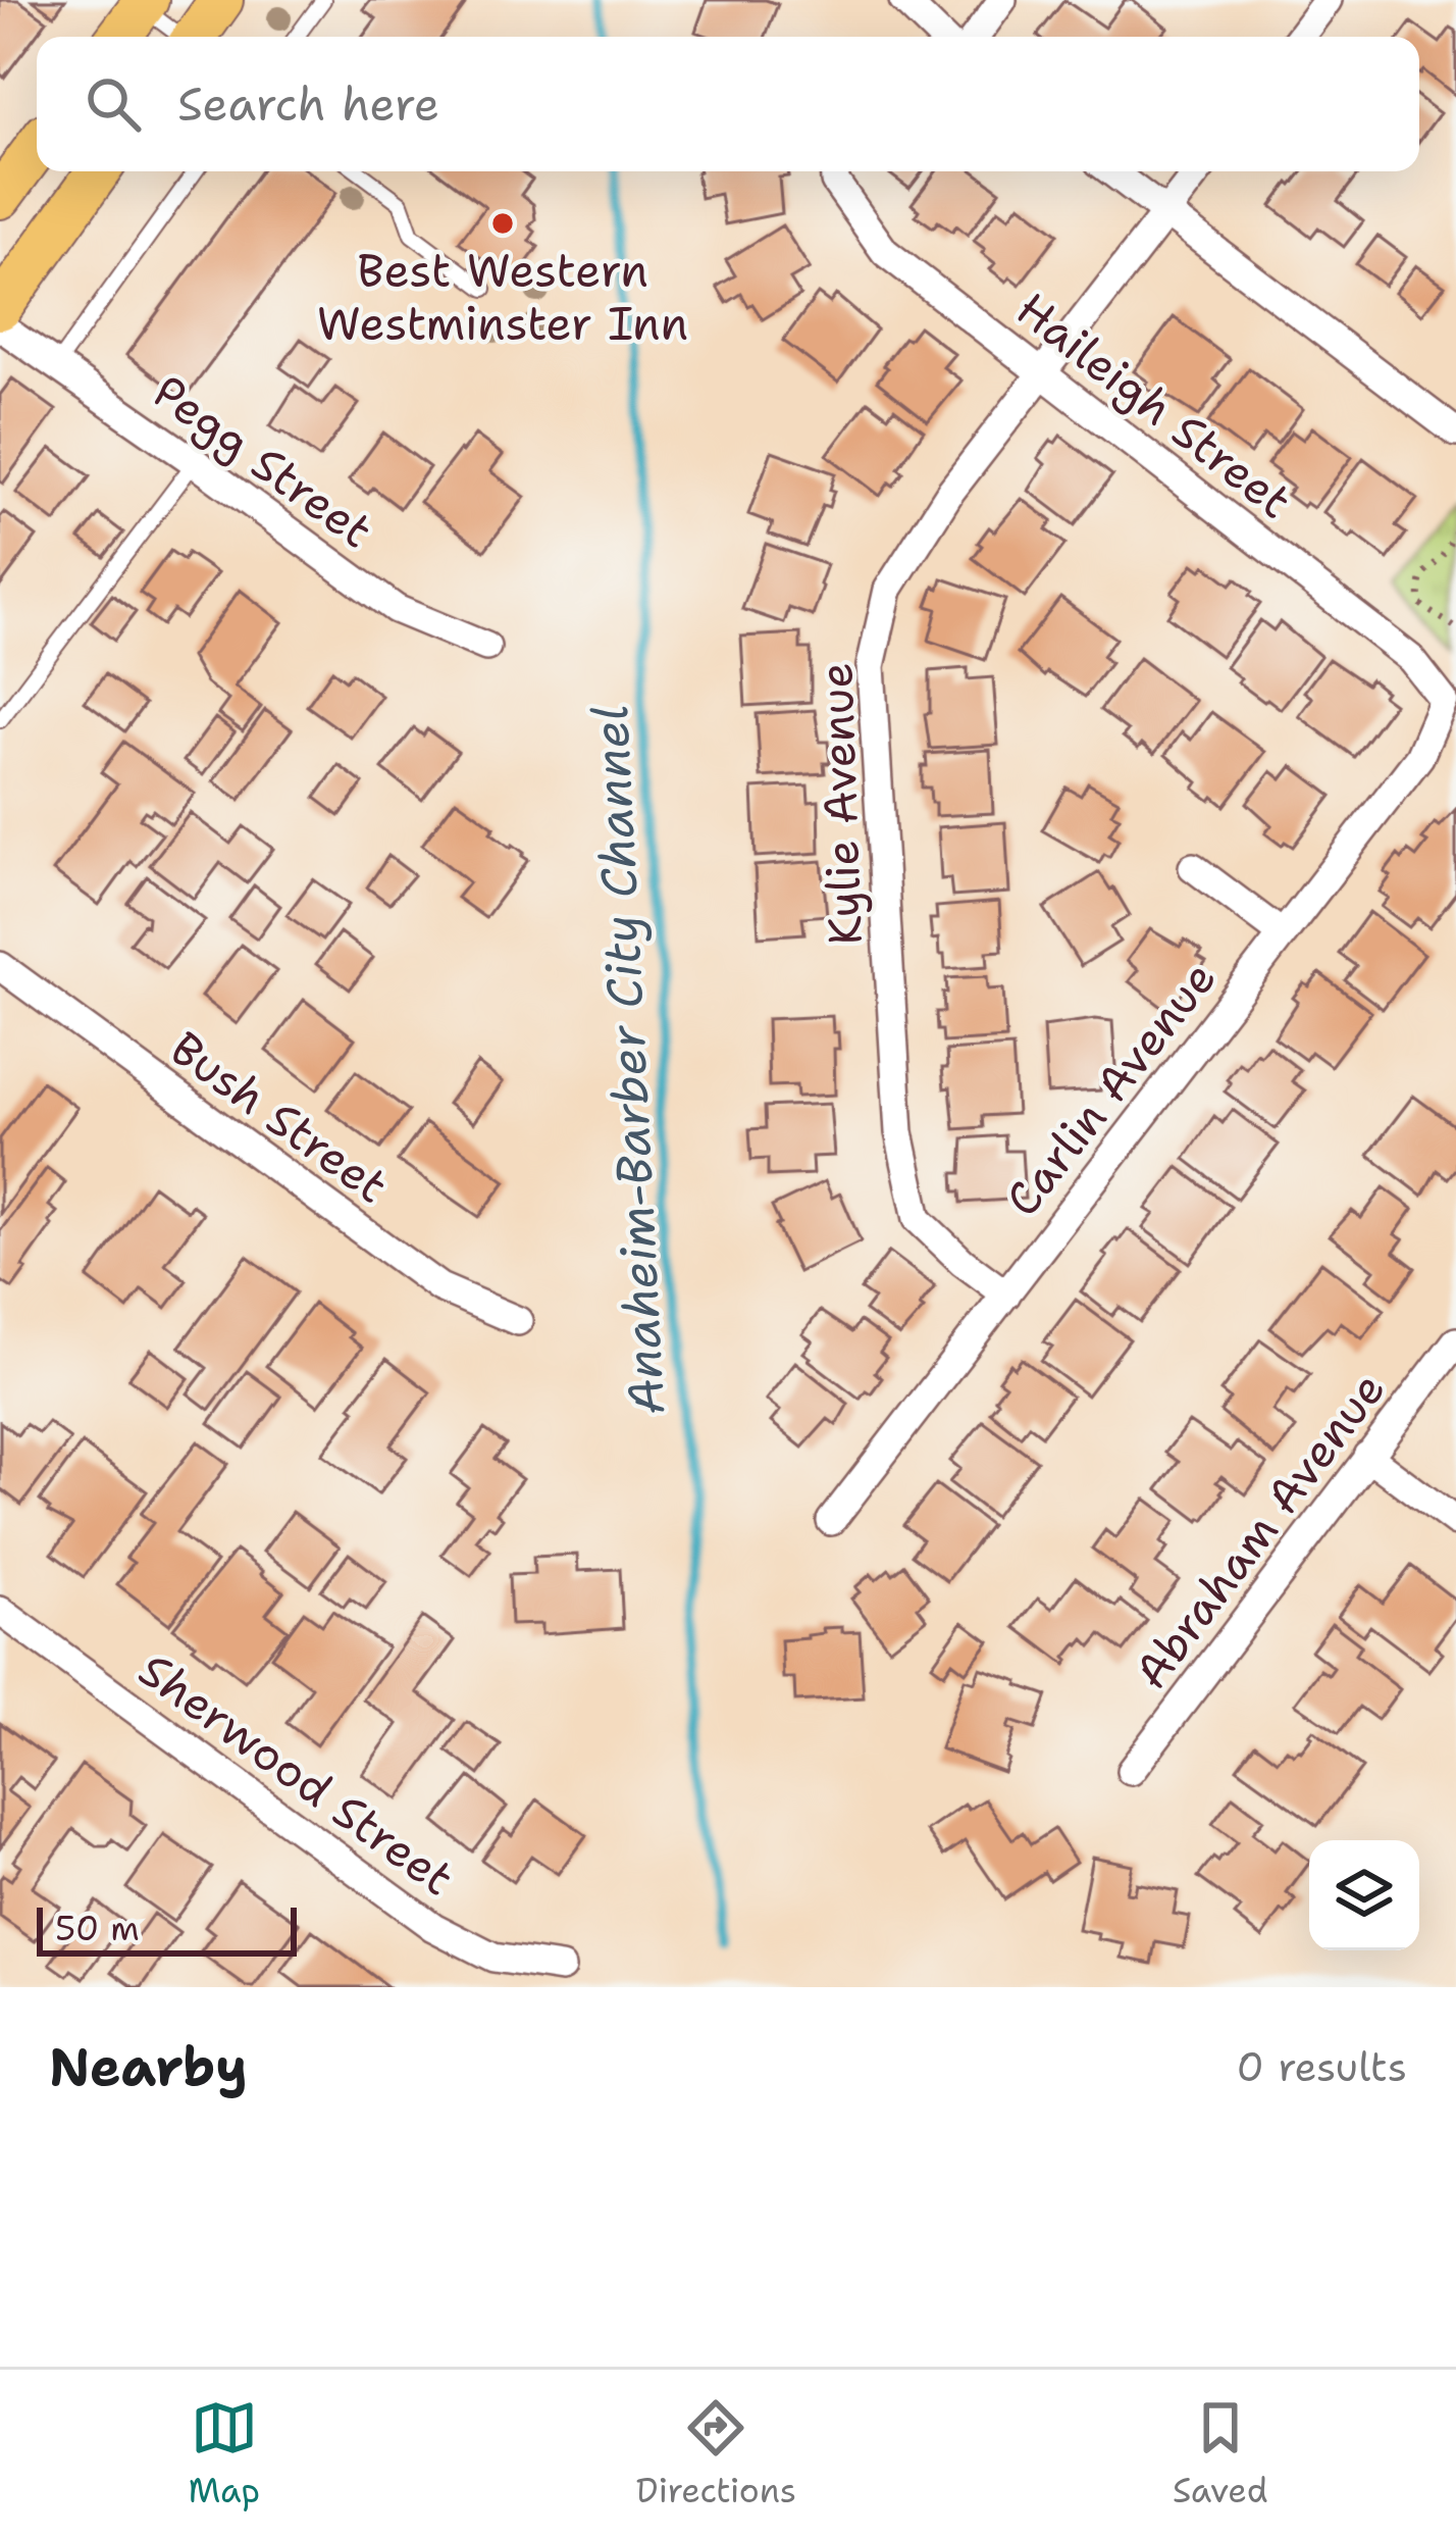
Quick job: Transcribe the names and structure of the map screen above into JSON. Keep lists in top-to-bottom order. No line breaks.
{"streets":{"street":["Haileigh Street","Pegg Street","Kylie Avenue","Carlin Avenue","Bush Street","Abraham Avenue","Sherwood Street"]},"crossings":[["Haileigh Street","Kylie Avenue"],["Haileigh Street","Carlin Avenue"],["Kylie Avenue","Carlin Avenue"]],"water":["Anaheim-Barber City Channel"],"places":["Best Western Westminster Inn"],"scale_bar":"50 m","page":{"search":"Search here","scale":"50 m","heading":["Nearby","0 results"],"nav":["Map","Directions","Saved"]}}
